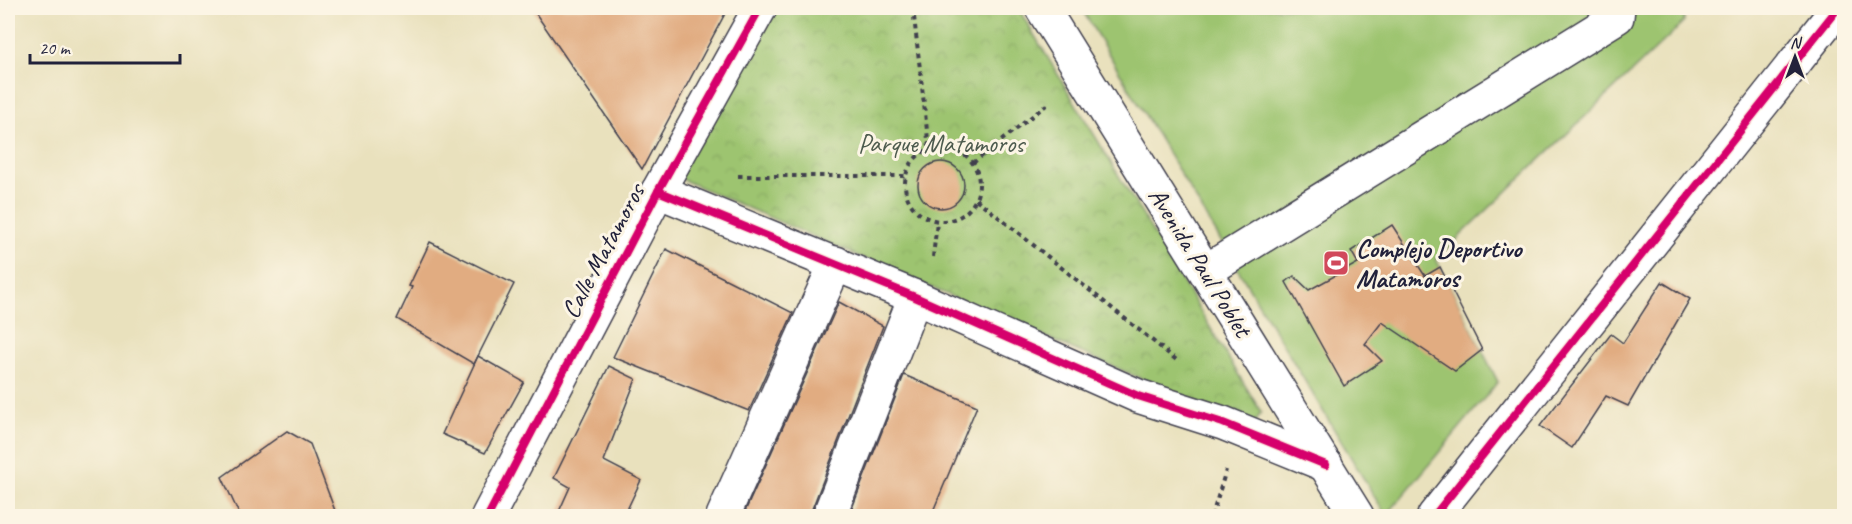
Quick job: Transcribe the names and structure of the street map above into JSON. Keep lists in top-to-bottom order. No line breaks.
{"streets":{"street":["Calle Matamoros","Avenida Paul Poblet"]},"parks":["Parque Matamoros"],"places":{"sports":["Complejo Deportivo Matamoros"]},"scale_bar":"20 m","north":"top"}
